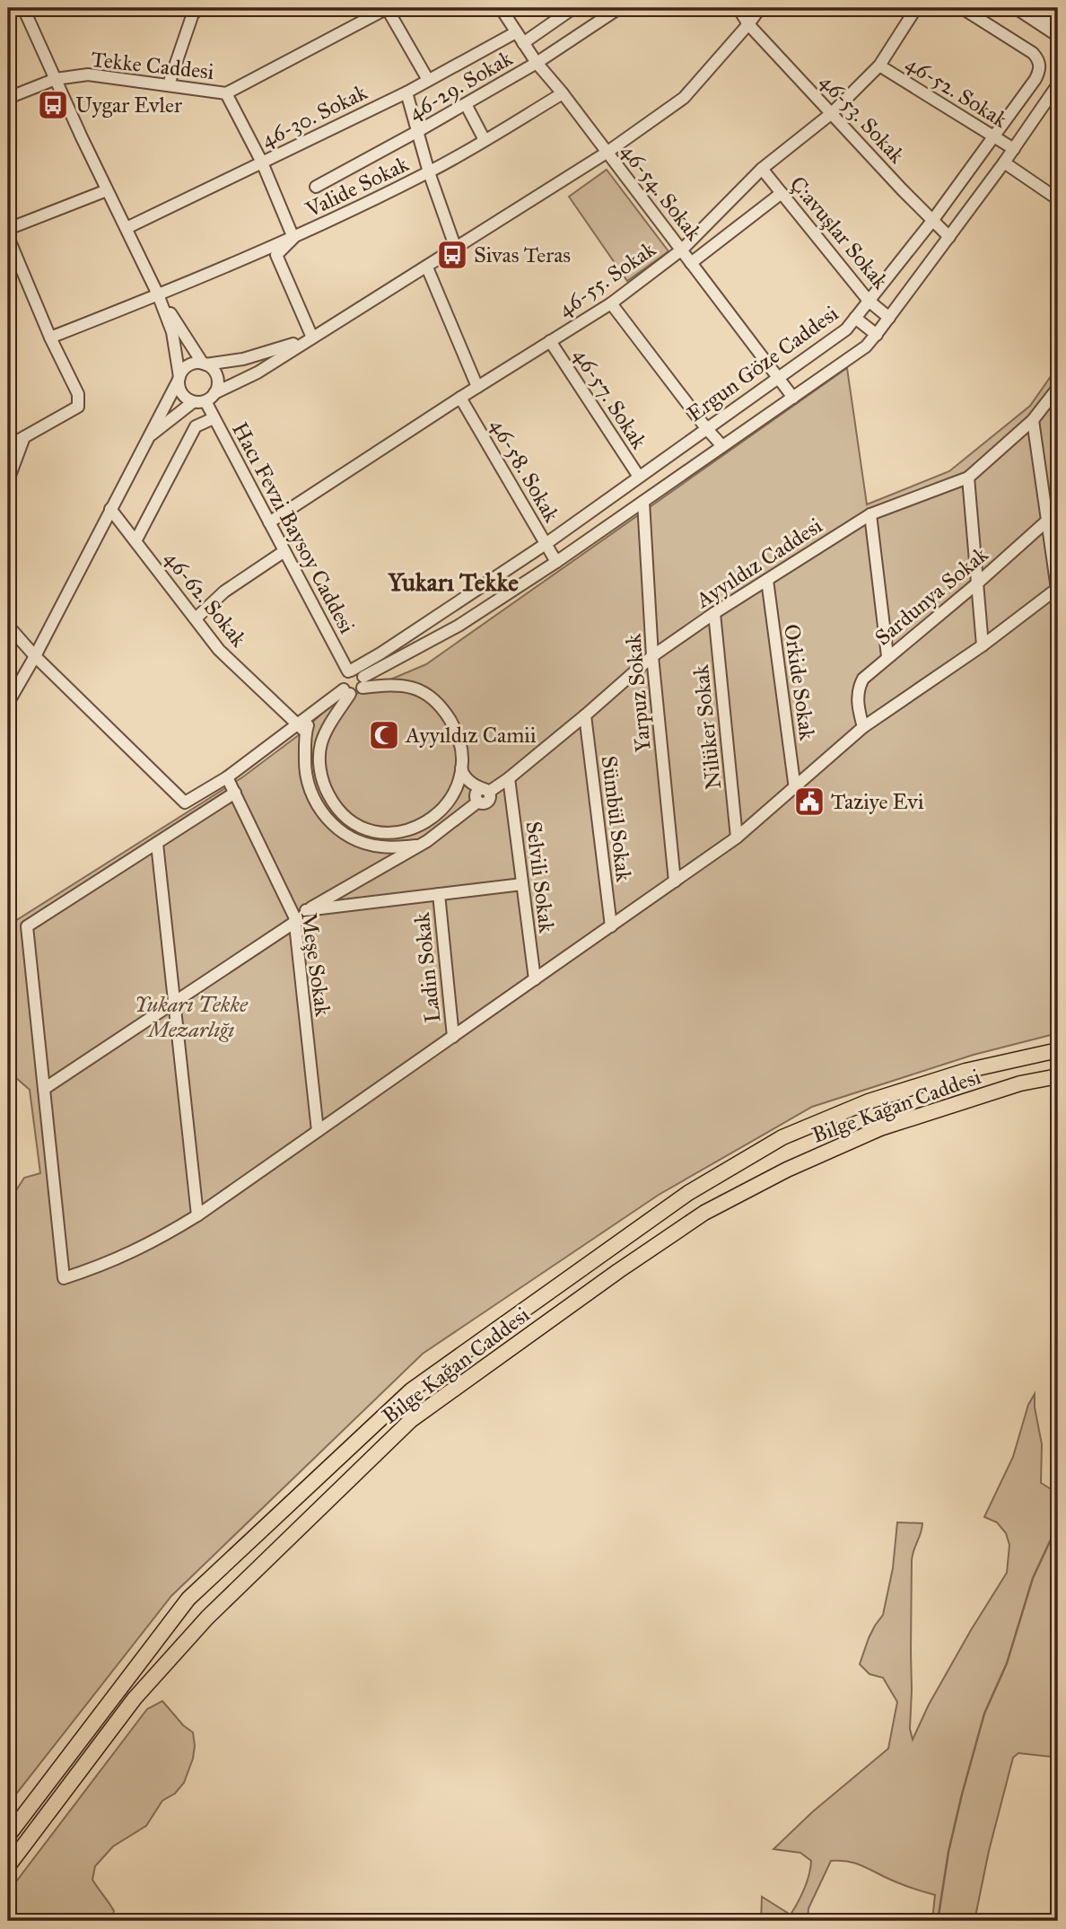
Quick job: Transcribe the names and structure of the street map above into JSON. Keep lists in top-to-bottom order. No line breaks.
{"streets":{"main road":["Bilge Kağan Caddesi"],"street":["Tekke Caddesi","46-29. Sokak","46-52. Sokak","46-30. Sokak","46-53. Sokak","Valide Sokak","46-54. Sokak","Ç:avuşlar Sokak","46-55. Sokak","Ergun Göze Caddesi","46-57. Sokak","46-58. Sokak","Hacı Fevzi Baysoy Caddesi","Ayyıldız Caddesi","Sardunya Sokak","46-62. Sokak","Orkide Sokak","Yarpuz Sokak","Nilüker Sokak","Sümbül Sokak","Selvili Sokak","Meşe Sokak","Ladin Sokak"]},"crossings":[["46-29. Sokak","46-54. Sokak"],["46-52. Sokak","46-55. Sokak"],["46-52. Sokak","Ergun Göze Caddesi"],["46-30. Sokak","46-54. Sokak"],["46-53. Sokak","46-55. Sokak"],["46-53. Sokak","Ergun Göze Caddesi"],["Valide Sokak","46-54. Sokak"],["46-54. Sokak","46-55. Sokak"],["46-54. Sokak","Ergun Göze Caddesi"],["Ç:avuşlar Sokak","46-55. Sokak"],["Ç:avuşlar Sokak","Ergun Göze Caddesi"],["46-55. Sokak","46-57. Sokak"],["46-55. Sokak","46-58. Sokak"],["46-55. Sokak","Hacı Fevzi Baysoy Caddesi"],["Ergun Göze Caddesi","46-57. Sokak"],["Ergun Göze Caddesi","46-58. Sokak"],["Ergun Göze Caddesi","Hacı Fevzi Baysoy Caddesi"],["Ergun Göze Caddesi","Yarpuz Sokak"],["Ayyıldız Caddesi","Orkide Sokak"],["Ayyıldız Caddesi","Yarpuz Sokak"],["Ayyıldız Caddesi","Nilüker Sokak"],["Ayyıldız Caddesi","Sümbül Sokak"],["Ayyıldız Caddesi","Selvili Sokak"],["Ayyıldız Caddesi","Meşe Sokak"]],"districts":["Yukarı Tekke"],"parks":["Yukarı Tekke Mezarlığı"],"places":{"bus stop":["Uygar Evler","Sivas Teras"],"mosque":["Ayyıldız Camii"],"public building":["Taziye Evi"]}}
